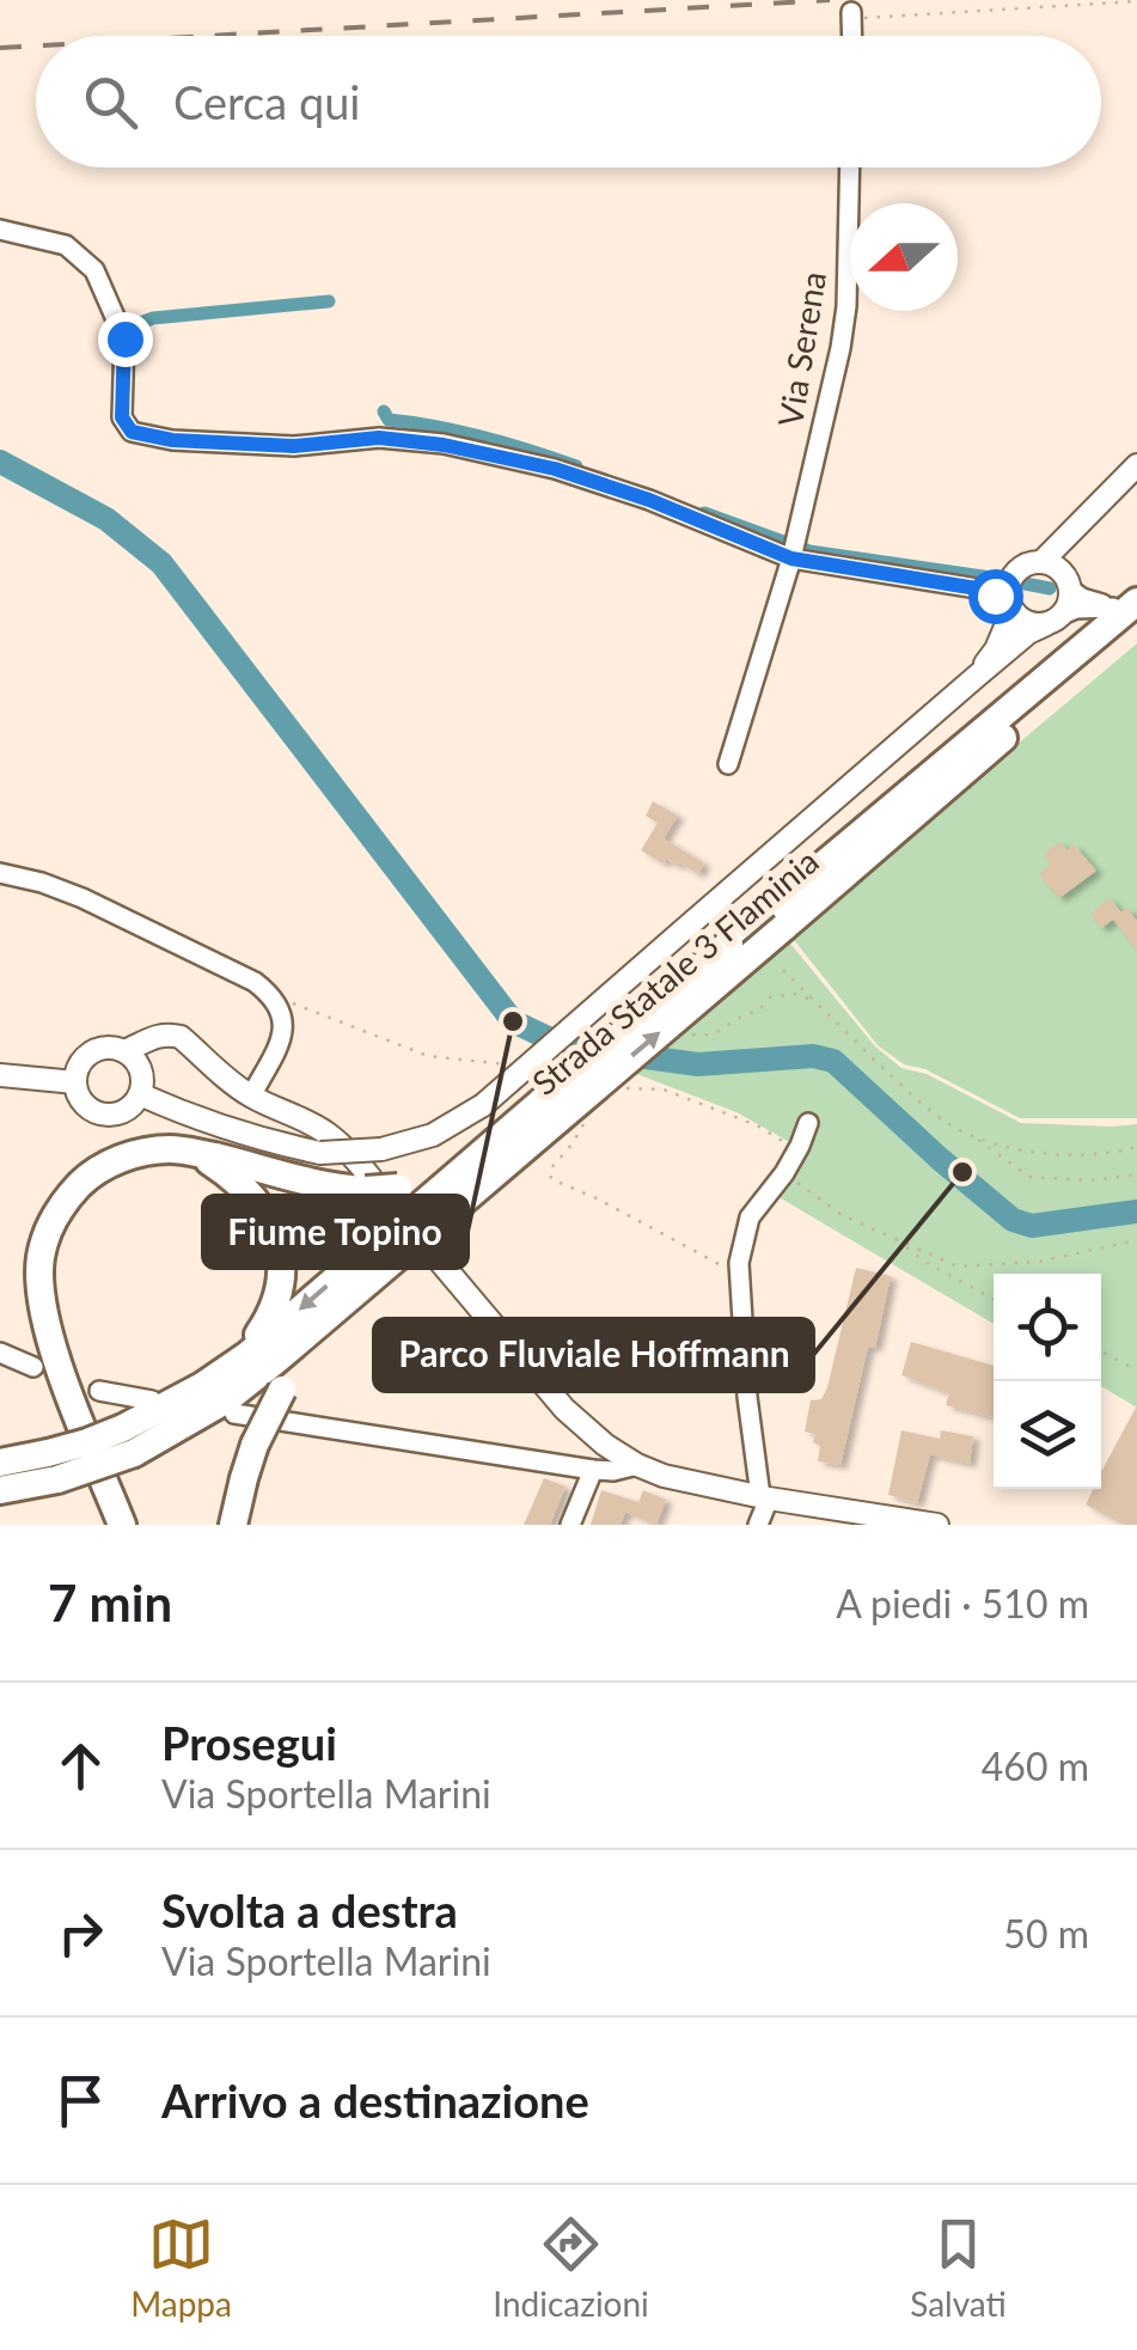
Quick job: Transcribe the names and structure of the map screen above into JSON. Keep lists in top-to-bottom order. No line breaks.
{"streets":{"highway":["Strada Statale 3 Flaminia"],"street":["Via Serena"]},"places":["Fiume Topino","Parco Fluviale Hoffmann"],"north":"left","page":{"search":"Cerca qui","heading":["7 min","A piedi · 510 m"],"list":[["Prosegui","Via Sportella Marini","460 m"],["Svolta a destra","Via Sportella Marini","50 m"],"Arrivo a destinazione"],"nav":["Mappa","Indicazioni","Salvati"]}}
